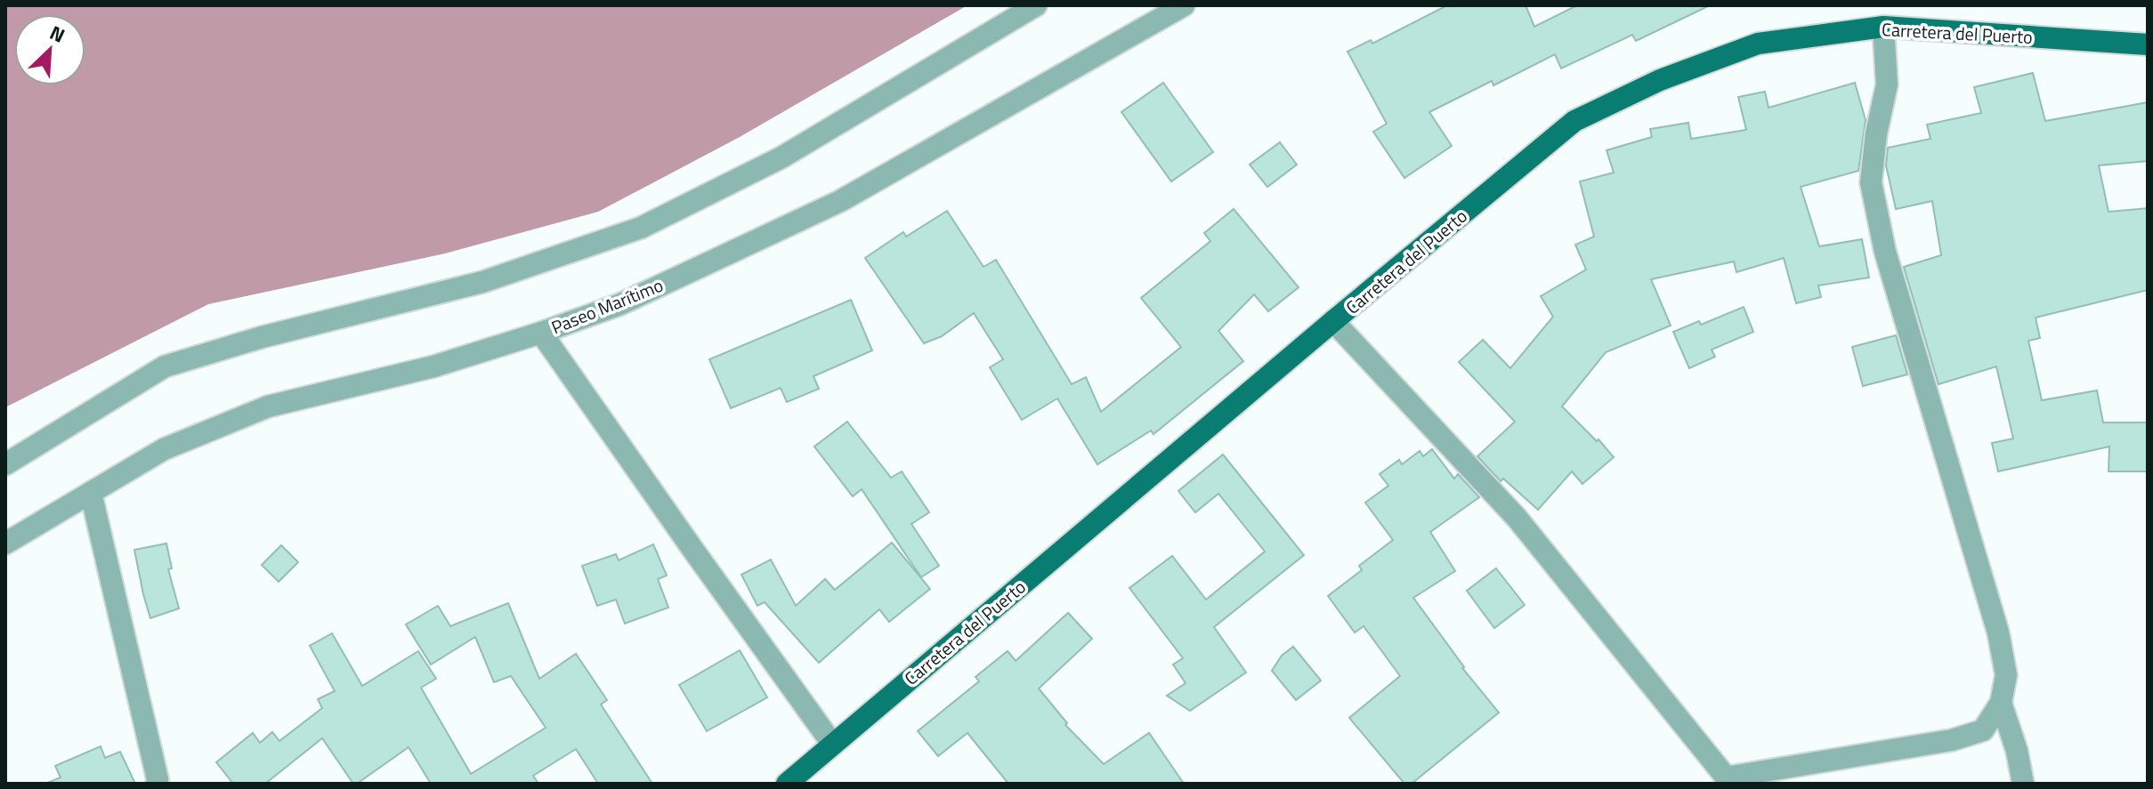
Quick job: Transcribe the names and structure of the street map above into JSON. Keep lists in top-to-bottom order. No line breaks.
{"streets":{"main road":["Carretera del Puerto"],"street":["Paseo Marítimo"]},"north":"top right"}
